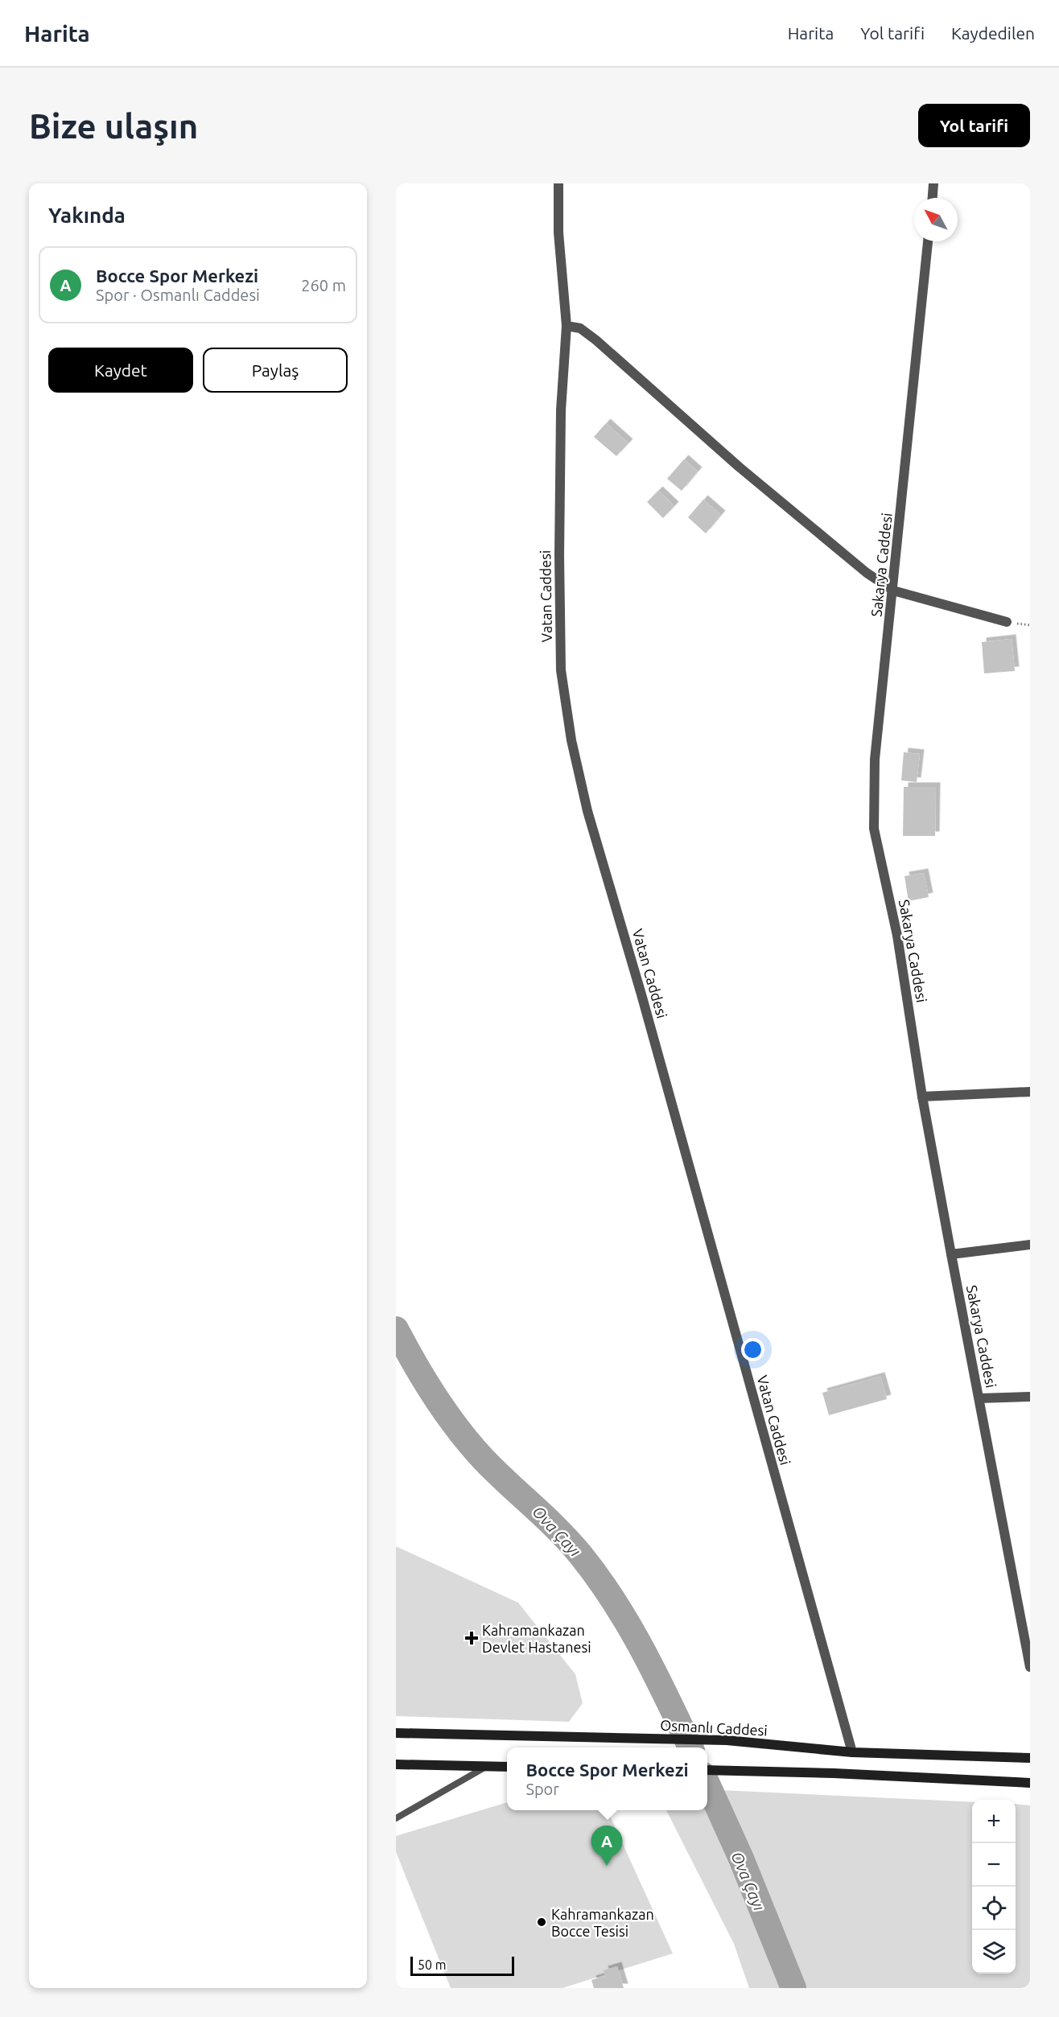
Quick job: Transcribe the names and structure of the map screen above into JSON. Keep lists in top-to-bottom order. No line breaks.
{"streets":{"main road":["Osmanlı Caddesi"],"street":["Sakarya Caddesi","Vatan Caddesi"]},"crossings":[["Vatan Caddesi","Osmanlı Caddesi"]],"water":["Ova Çayı"],"places":{"health":["Kahramankazan Devlet Hastanesi"],"other":["Kahramankazan Bocce Tesisi"]},"scale_bar":"50 m","north":"top left","page":{"header":"Harita","nav":["Harita","Yol tarifi","Kaydedilen"],"buttons":["Yol tarifi",["Kaydet","Paylaş"]],"title":"Bize ulaşın","heading":"Yakında","list":[{"mark":"A","name":"Bocce Spor Merkezi","note":"Spor · Osmanlı Caddesi","value":"260 m"}],"popup":["Bocce Spor Merkezi","Spor"],"map_buttons":["+","−"],"pins":"A","scale":"50 m"}}
